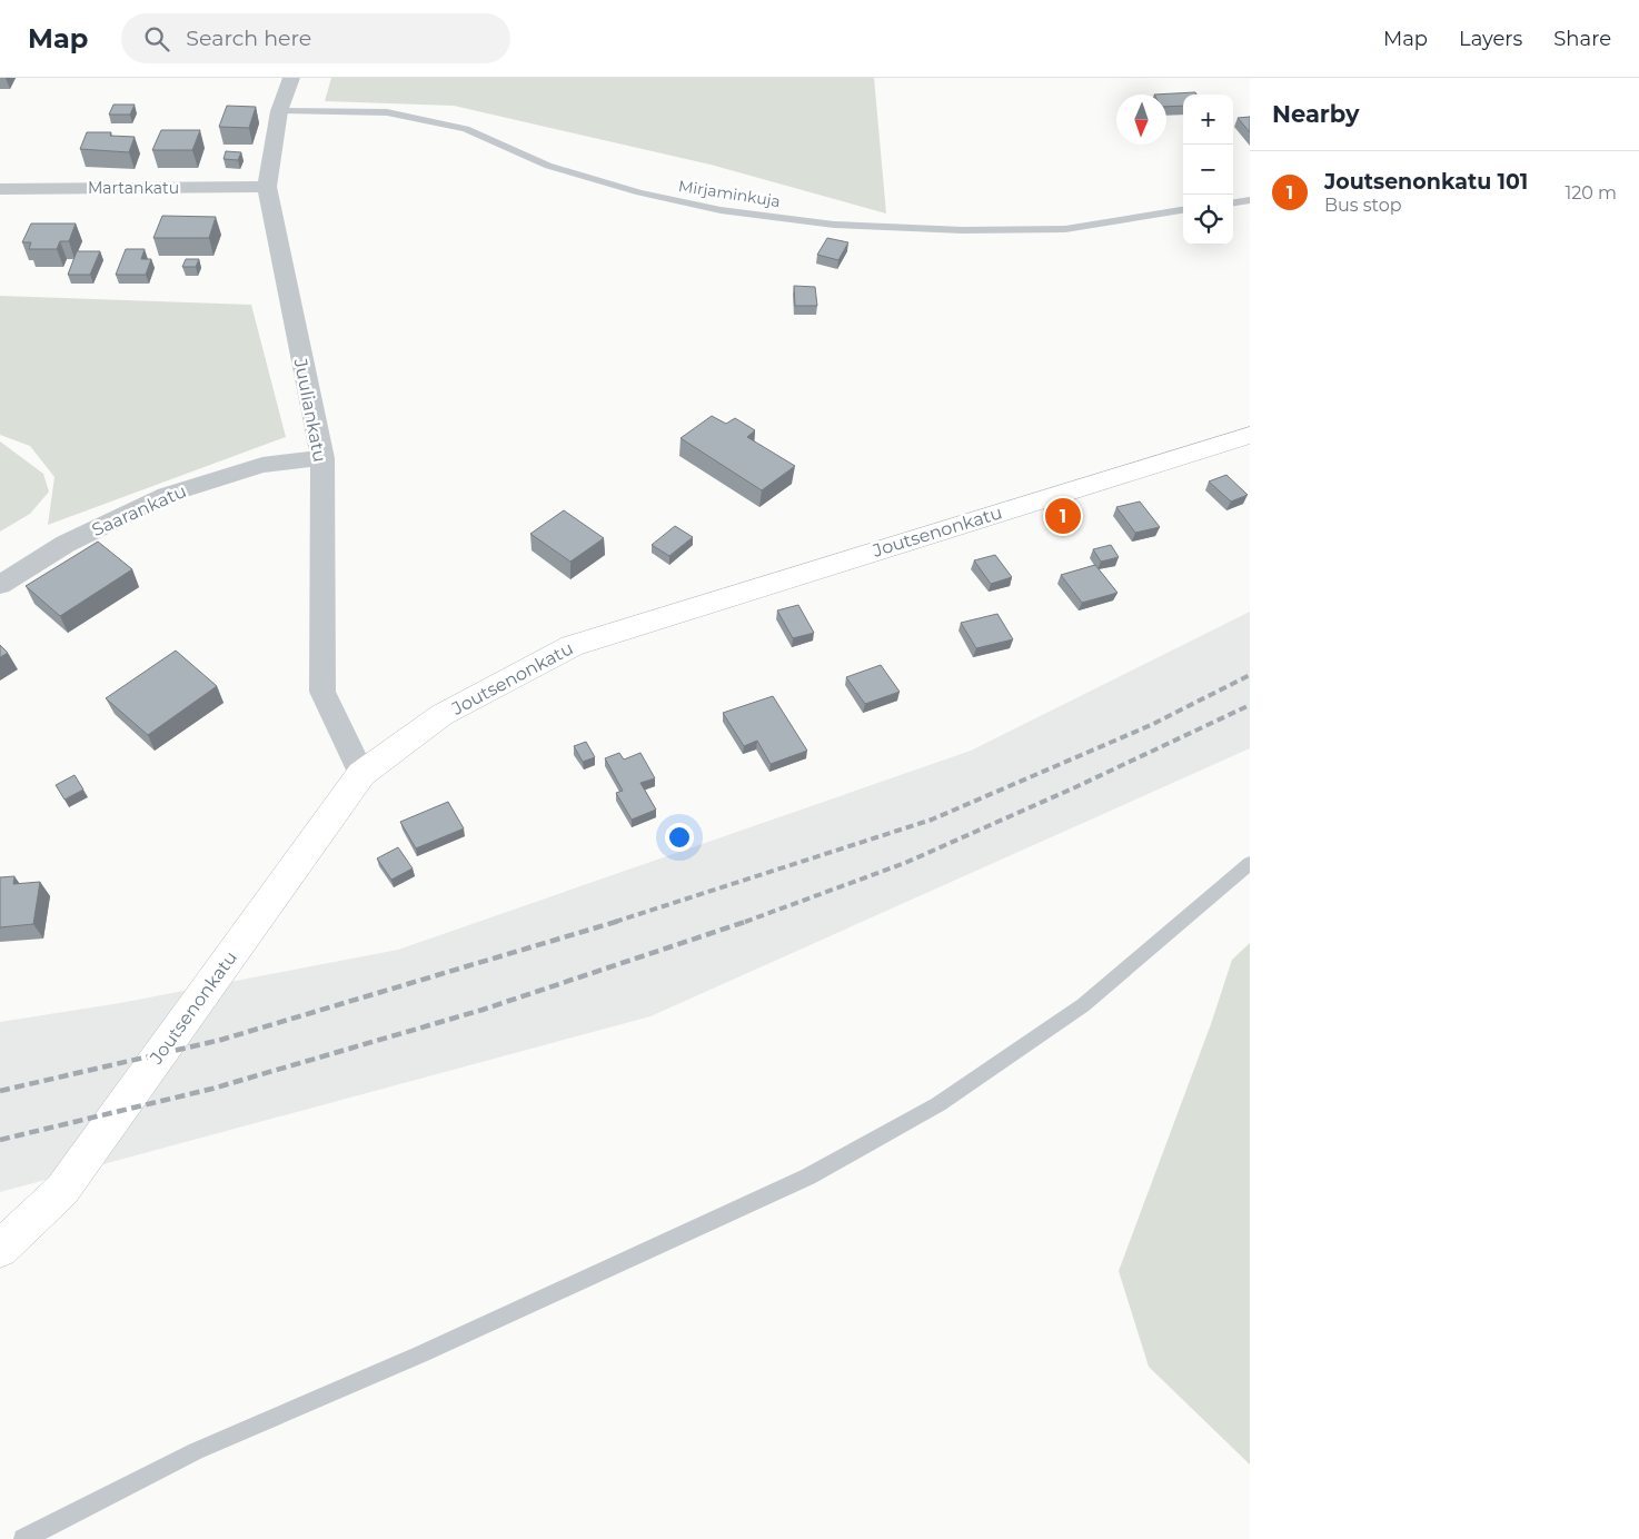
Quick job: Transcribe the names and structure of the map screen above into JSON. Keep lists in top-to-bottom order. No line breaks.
{"streets":{"street":["Martankatu","Juuliankatu","Saarankatu","Joutsenonkatu"],"lane":["Mirjaminkuja"]},"crossings":[["Martankatu","Juuliankatu"],["Mirjaminkuja","Juuliankatu"],["Juuliankatu","Saarankatu"],["Juuliankatu","Joutsenonkatu"]],"north":"bottom","page":{"header":"Map","search":"Search here","nav":["Map","Layers","Share"],"heading":"Nearby","map_buttons":["+","−"],"list":[{"mark":"1","name":"Joutsenonkatu 101","note":"Bus stop","value":"120 m"}],"pins":"1"}}
